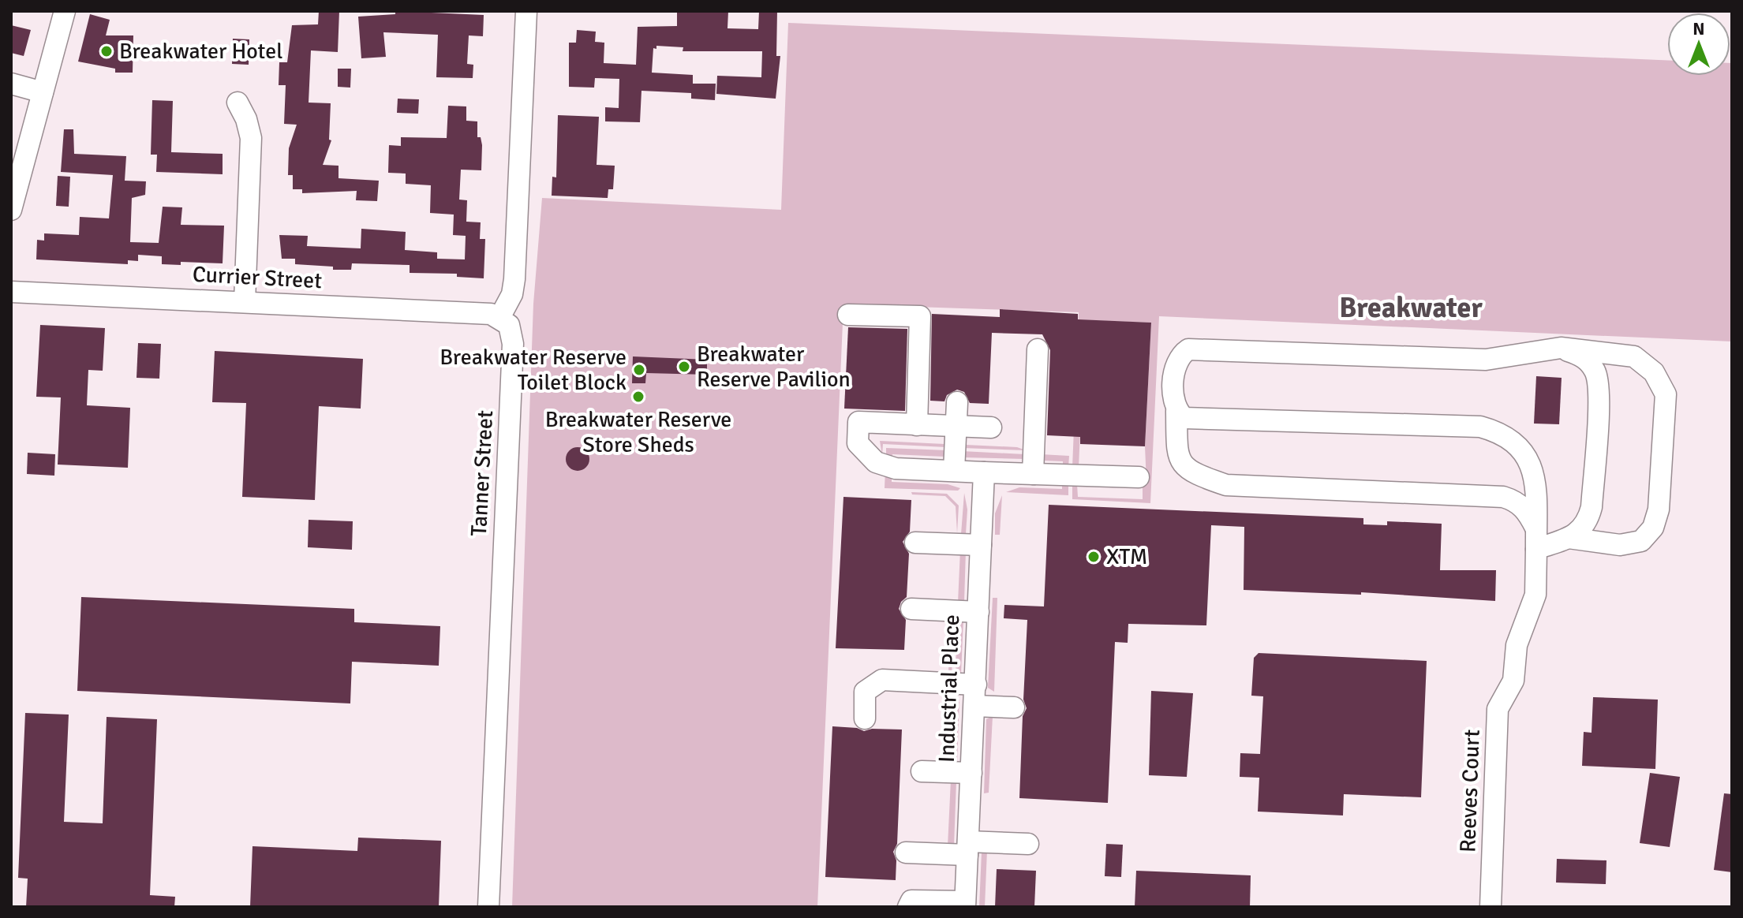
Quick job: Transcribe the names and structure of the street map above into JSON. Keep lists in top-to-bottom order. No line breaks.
{"streets":{"street":["Currier Street","Tanner Street","Industrial Place","Reeves Court"]},"crossings":[["Currier Street","Tanner Street"]],"districts":["Breakwater"],"places":["Breakwater Hotel","Breakwater Reserve Pavilion","Breakwater Reserve Toilet Block","Breakwater Reserve Store Sheds","XTM"],"north":"top"}
